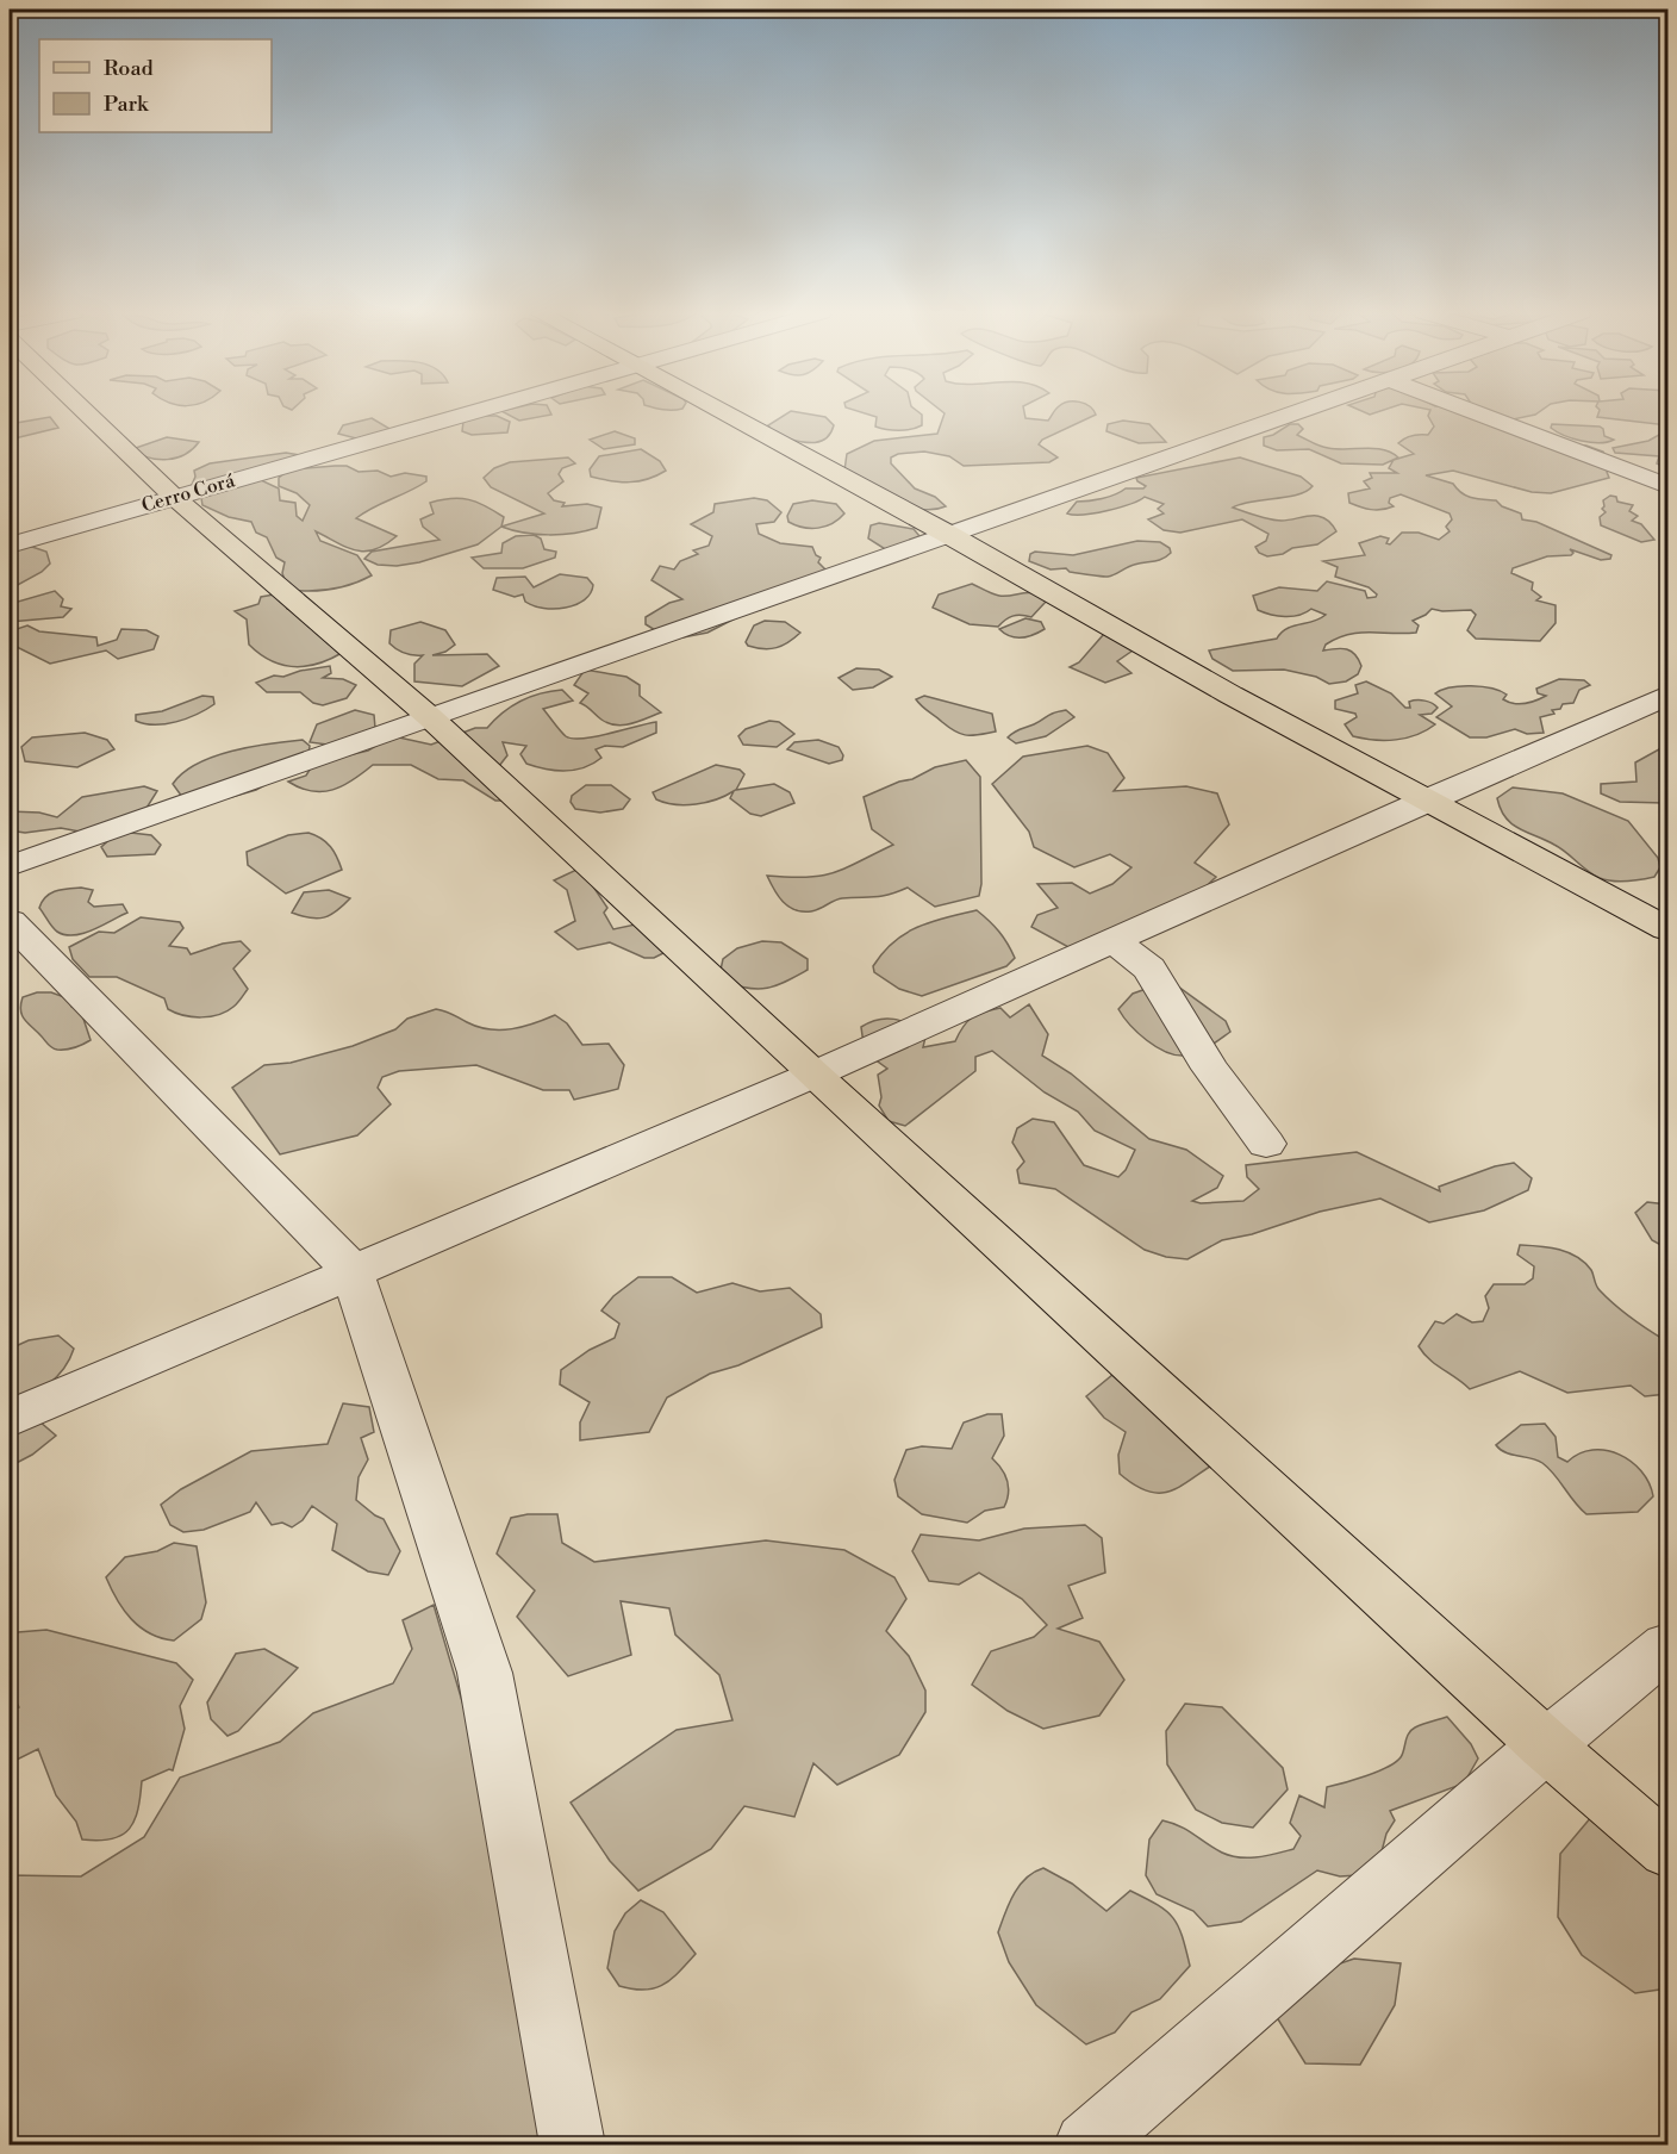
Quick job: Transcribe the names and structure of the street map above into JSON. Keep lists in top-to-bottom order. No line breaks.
{"streets":{"street":["Cerro Corá"]},"legend":["Road","Park"]}
